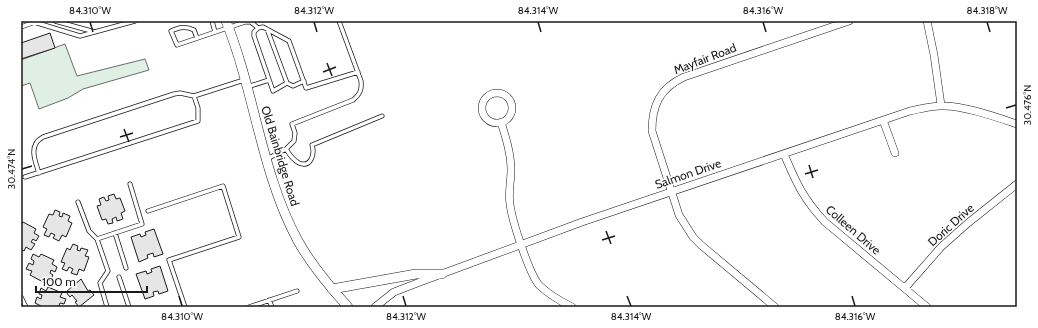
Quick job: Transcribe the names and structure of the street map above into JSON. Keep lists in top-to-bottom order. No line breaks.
{"streets":{"main road":["Old Bainbridge Road"],"street":["Mayfair Road","Salmon Drive","Doric Drive","Colleen Drive"]},"crossings":[["Mayfair Road","Salmon Drive"],["Salmon Drive","Colleen Drive"],["Doric Drive","Colleen Drive"]],"scale_bar":"100 m","coordinates":["84.310°W","84.312°W","84.314°W","84.316°W","84.318°W","30.476°N","30.474°N"]}
